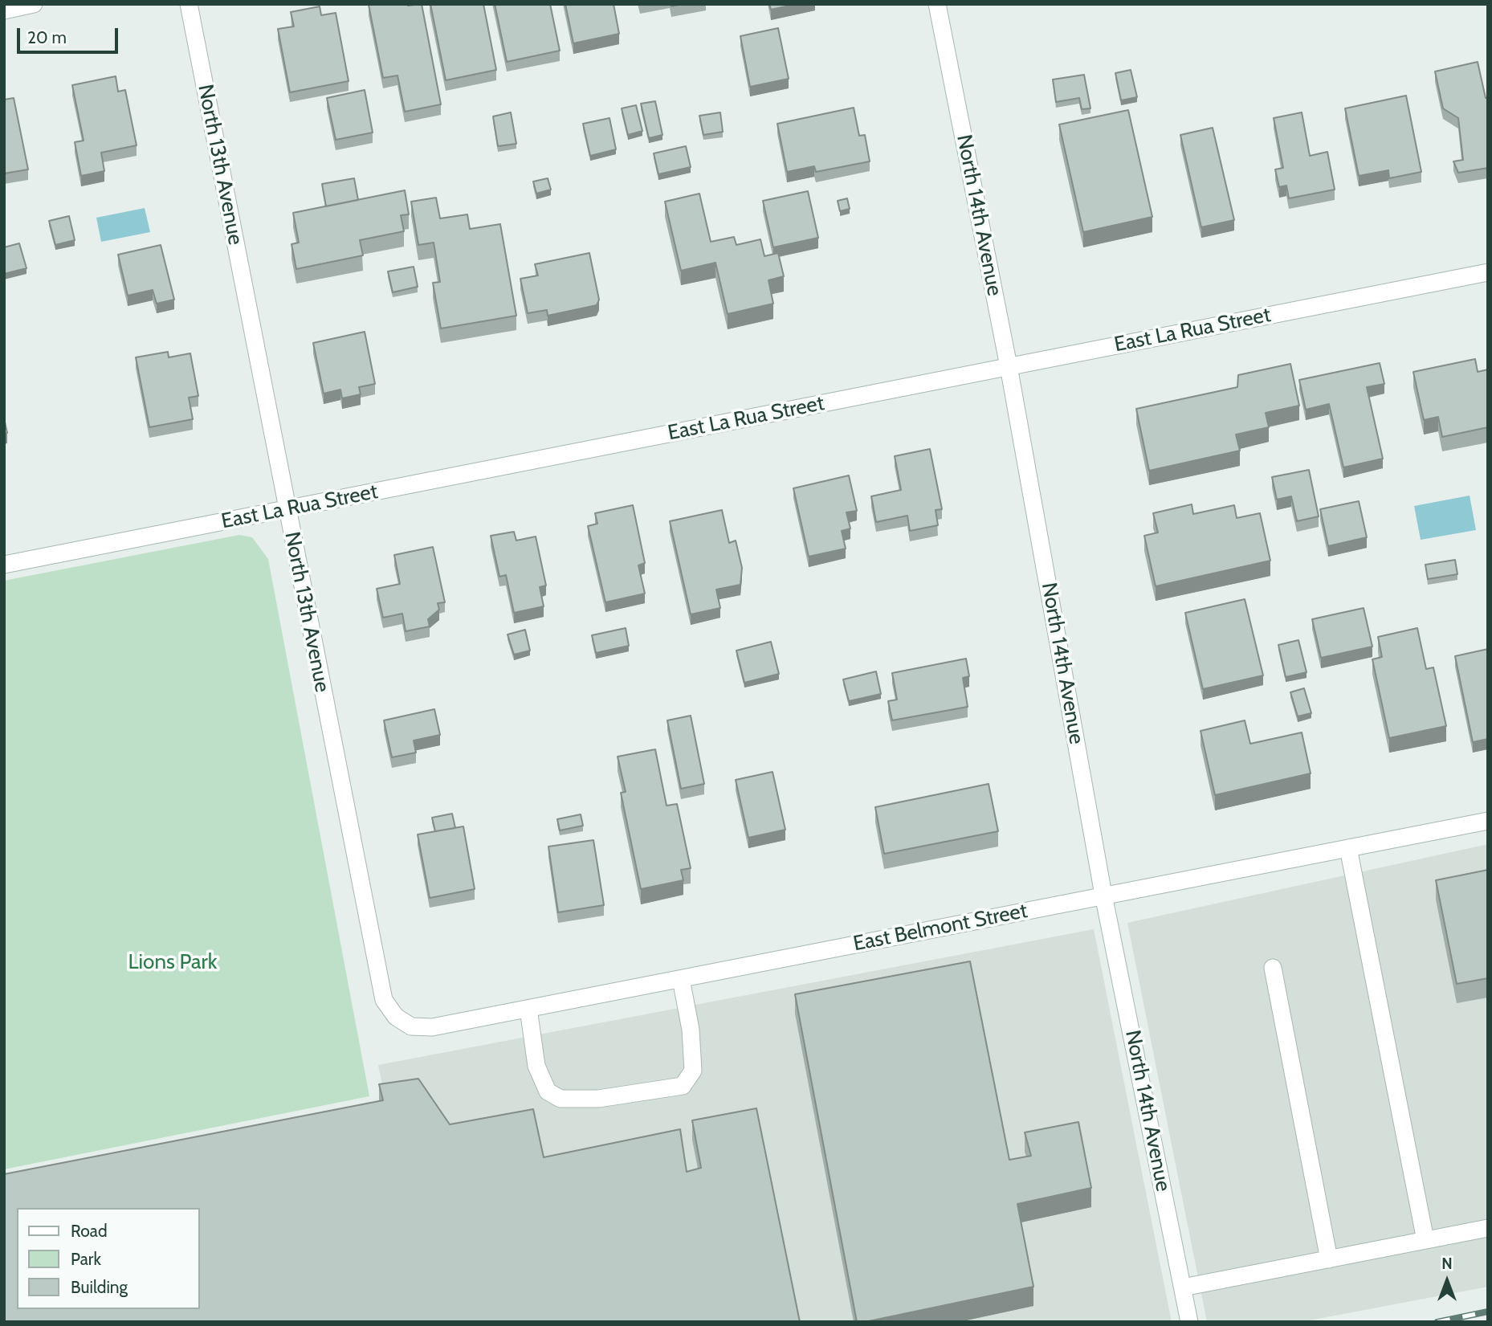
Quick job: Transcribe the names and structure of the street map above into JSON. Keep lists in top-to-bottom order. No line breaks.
{"streets":{"street":["North 13th Avenue","North 14th Avenue","East La Rua Street","East Belmont Street"]},"crossings":[["North 13th Avenue","East La Rua Street"],["North 13th Avenue","East Belmont Street"],["North 14th Avenue","East La Rua Street"],["North 14th Avenue","East Belmont Street"]],"parks":["Lions Park"],"legend":["Road","Park","Building"],"scale_bar":"20 m","north":"top"}
